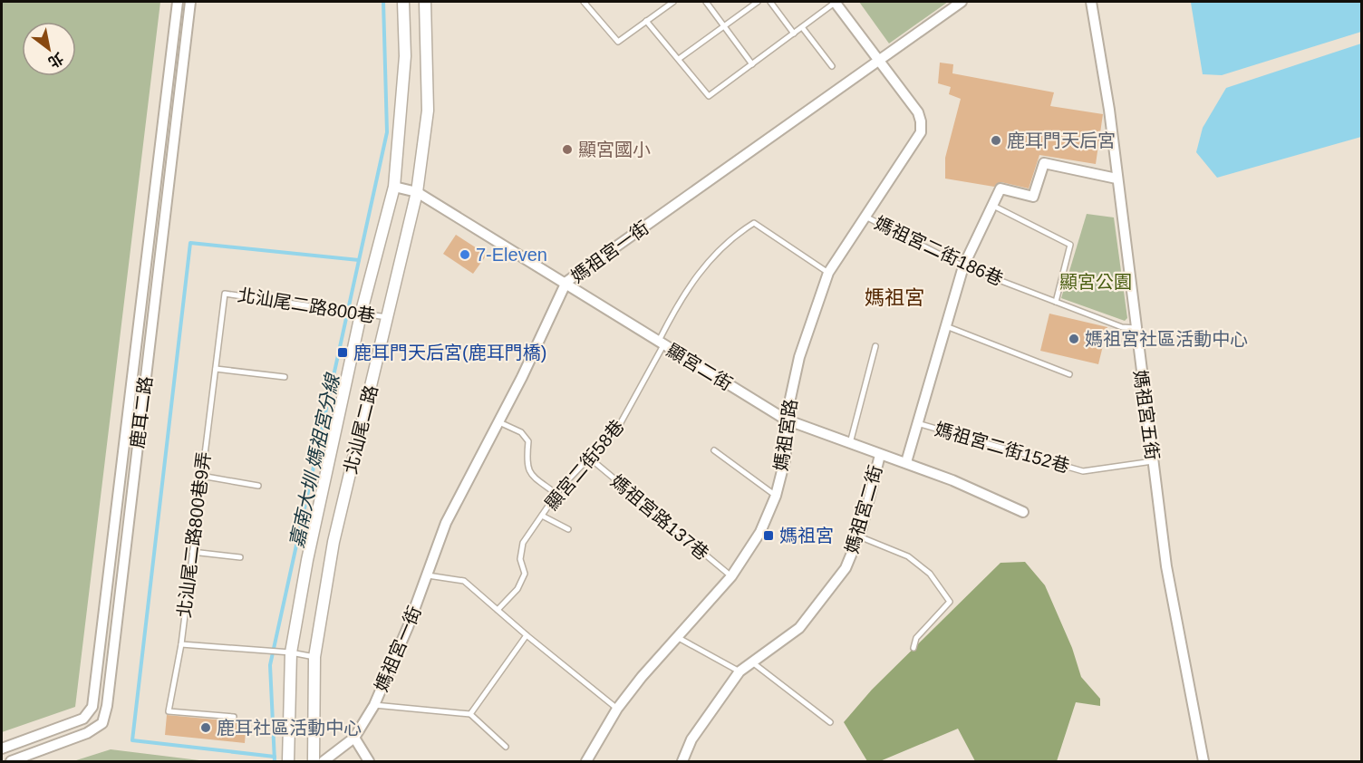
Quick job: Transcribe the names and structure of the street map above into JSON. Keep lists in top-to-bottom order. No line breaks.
{"streets":{"street":["媽祖宮一街","顯宮二街","鹿耳二路","媽祖宮五街","北汕尾二路","媽祖宮路","媽祖宮二街"],"lane":["媽祖宮二街186巷","北汕尾二路800巷","媽祖宮二街152巷","顯宮二街58巷","媽祖宮路137巷","北汕尾二路800巷9弄"]},"crossings":[["媽祖宮二街186巷","媽祖宮五街"],["媽祖宮二街186巷","媽祖宮路"],["媽祖宮二街186巷","媽祖宮二街"],["媽祖宮一街","顯宮二街"],["媽祖宮一街","媽祖宮路"],["北汕尾二路800巷","北汕尾二路"],["北汕尾二路800巷","北汕尾二路800巷9弄"],["顯宮二街","北汕尾二路"],["顯宮二街","媽祖宮路"],["顯宮二街","顯宮二街58巷"],["顯宮二街","媽祖宮二街"],["媽祖宮五街","媽祖宮二街152巷"],["媽祖宮五街","媽祖宮二街"],["媽祖宮路","顯宮二街58巷"],["媽祖宮路","媽祖宮路137巷"],["媽祖宮二街152巷","媽祖宮二街"],["顯宮二街58巷","媽祖宮路137巷"]],"districts":["媽祖宮"],"water":["嘉南大圳 媽祖宮分線"],"parks":["顯宮公園"],"places":{"other":["鹿耳門天后宮","顯宮國小","7-Eleven","媽祖宮社區活動中心","鹿耳社區活動中心"],"transit":["鹿耳門天后宮(鹿耳門橋)","媽祖宮"]},"north":"bottom right"}
